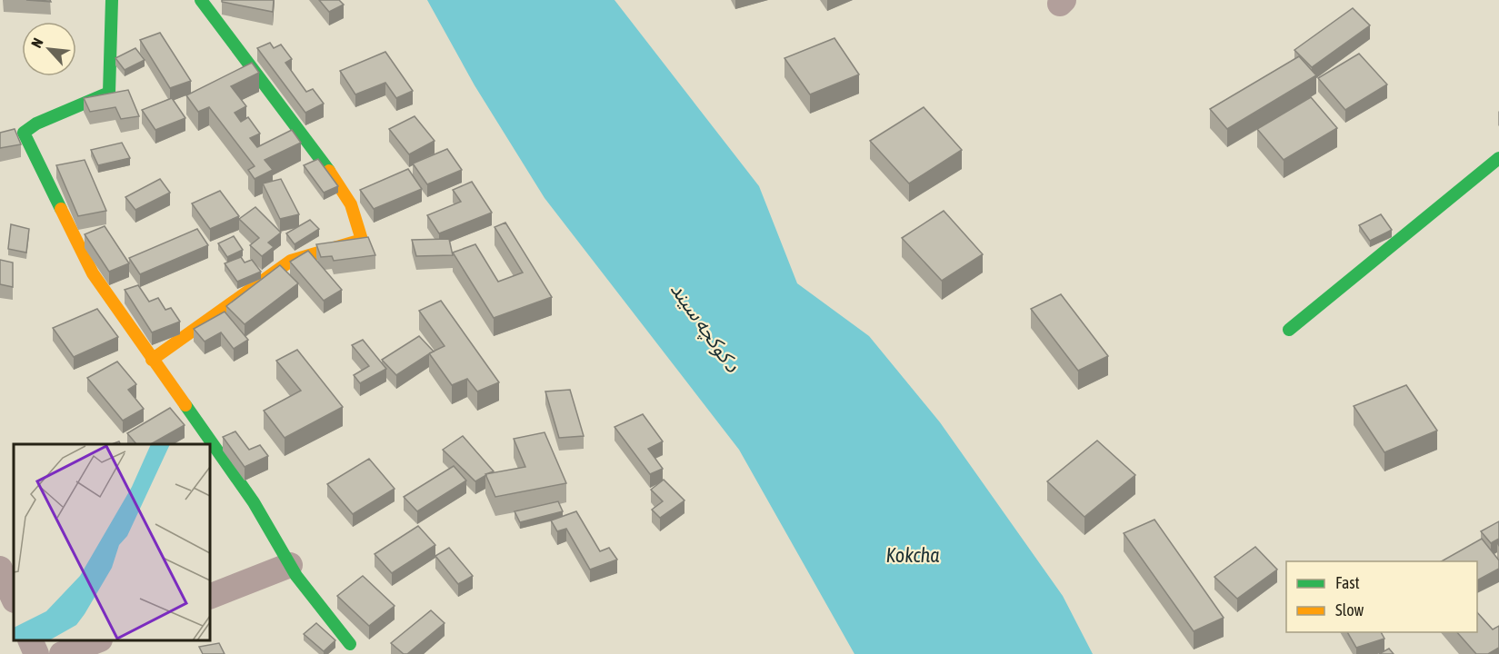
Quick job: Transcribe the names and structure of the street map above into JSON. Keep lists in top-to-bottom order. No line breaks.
{"water":["د کوکچه سیند","Kokcha"],"legend":["Fast","Slow"],"north":"top left"}
